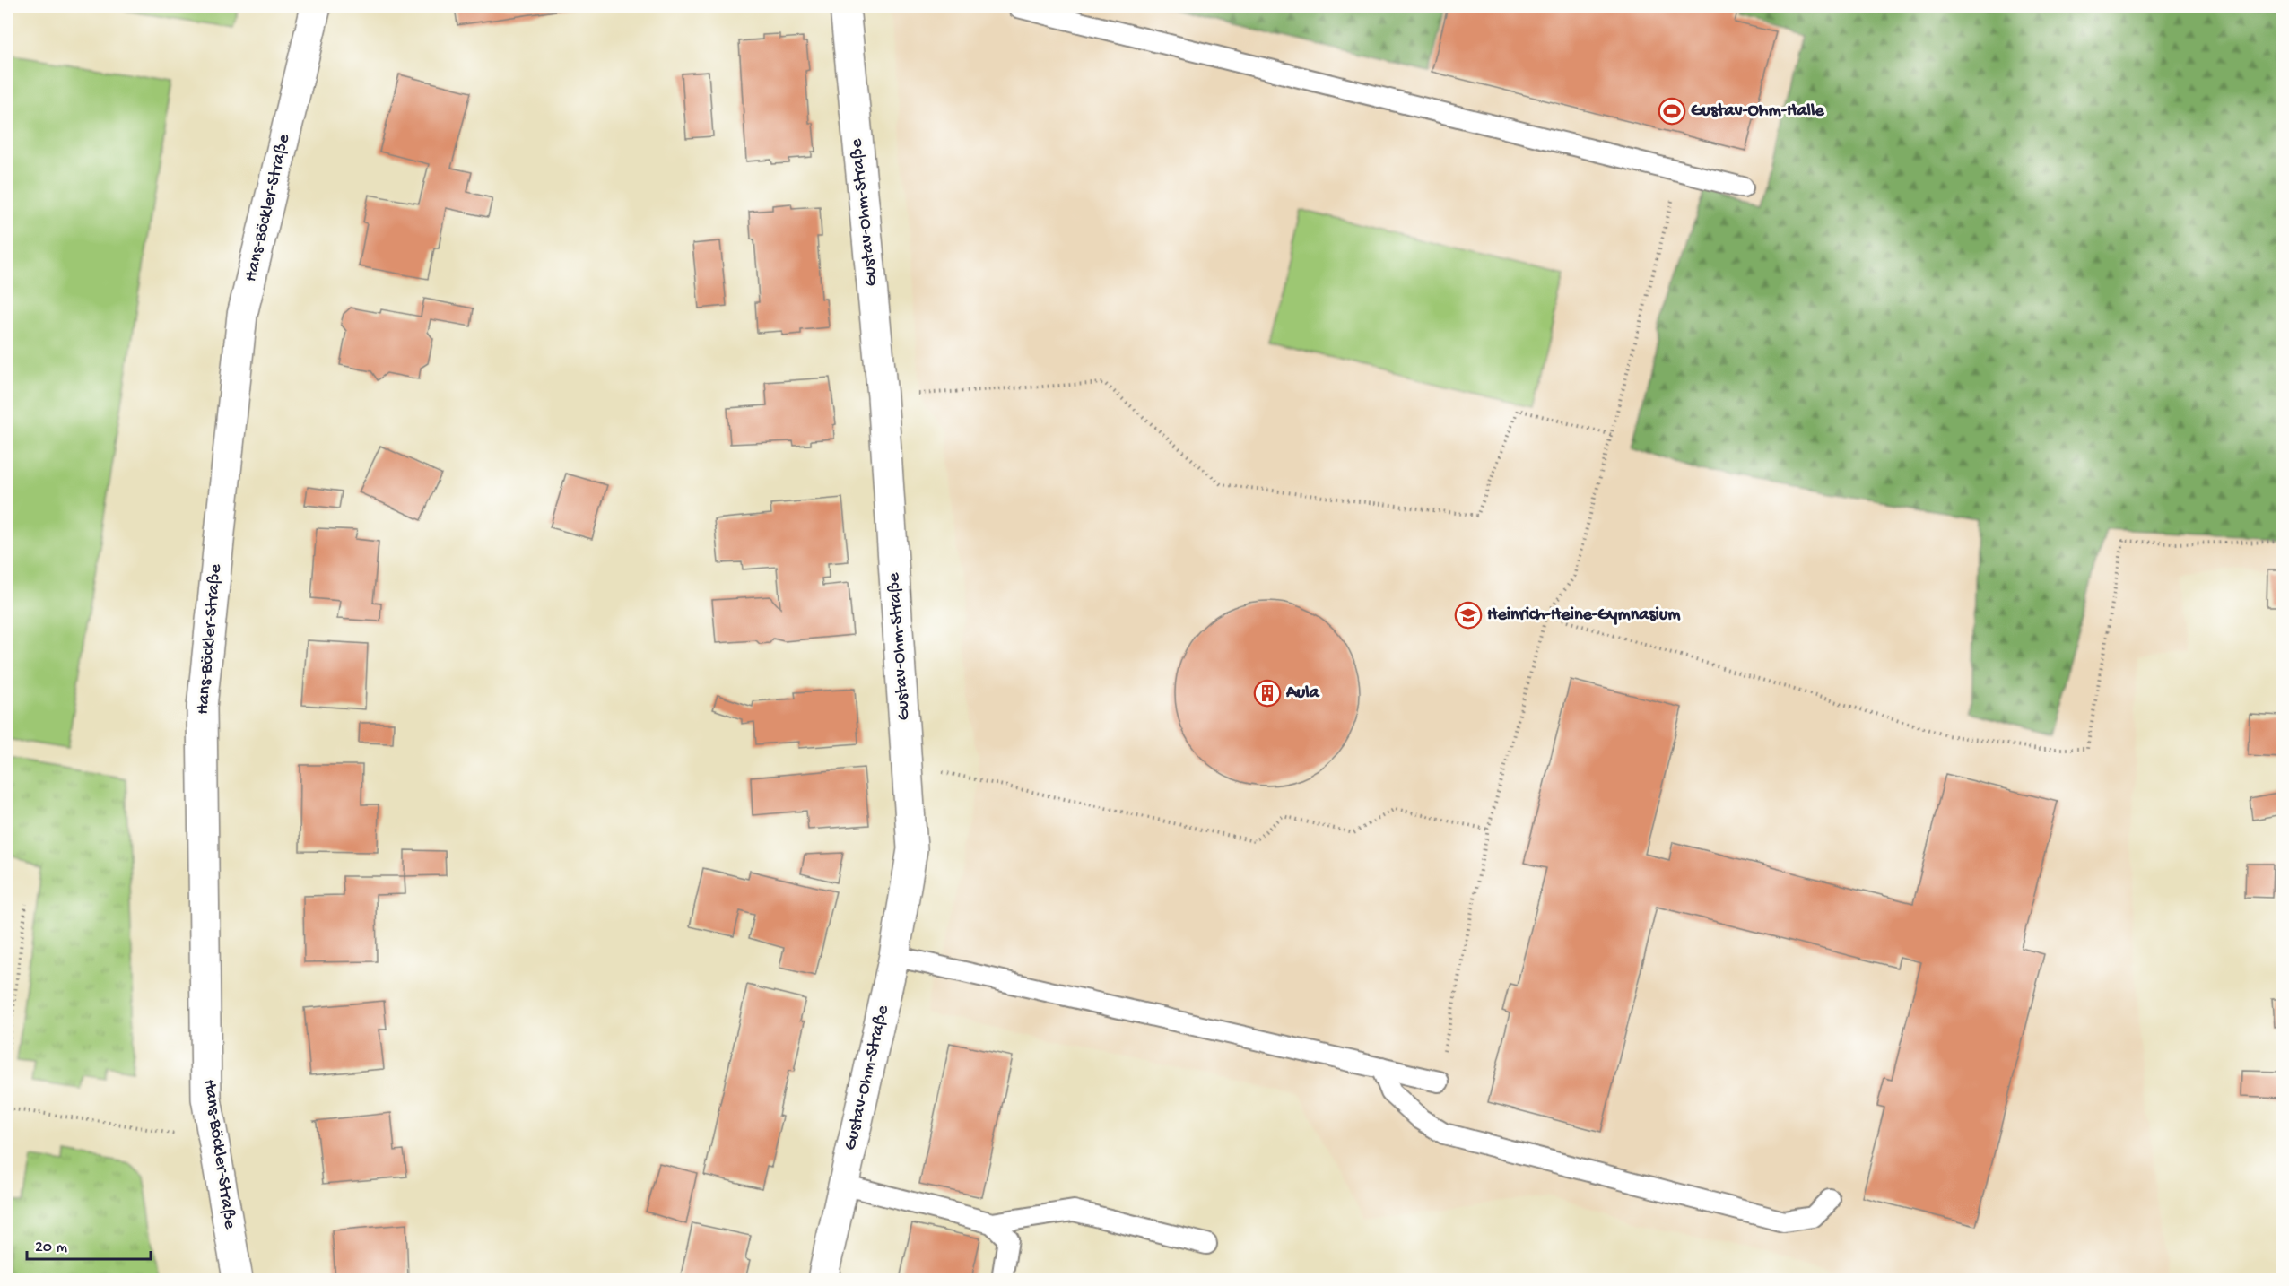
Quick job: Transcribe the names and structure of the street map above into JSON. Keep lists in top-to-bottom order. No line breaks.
{"streets":{"street":["Hans-Böckler-Straße","Gustav-Ohm-Straße"]},"places":{"sports":["Gustav-Ohm-Halle"],"school or university":["Heinrich-Heine-Gymnasium"],"building":["Aula"]},"scale_bar":"20 m"}
